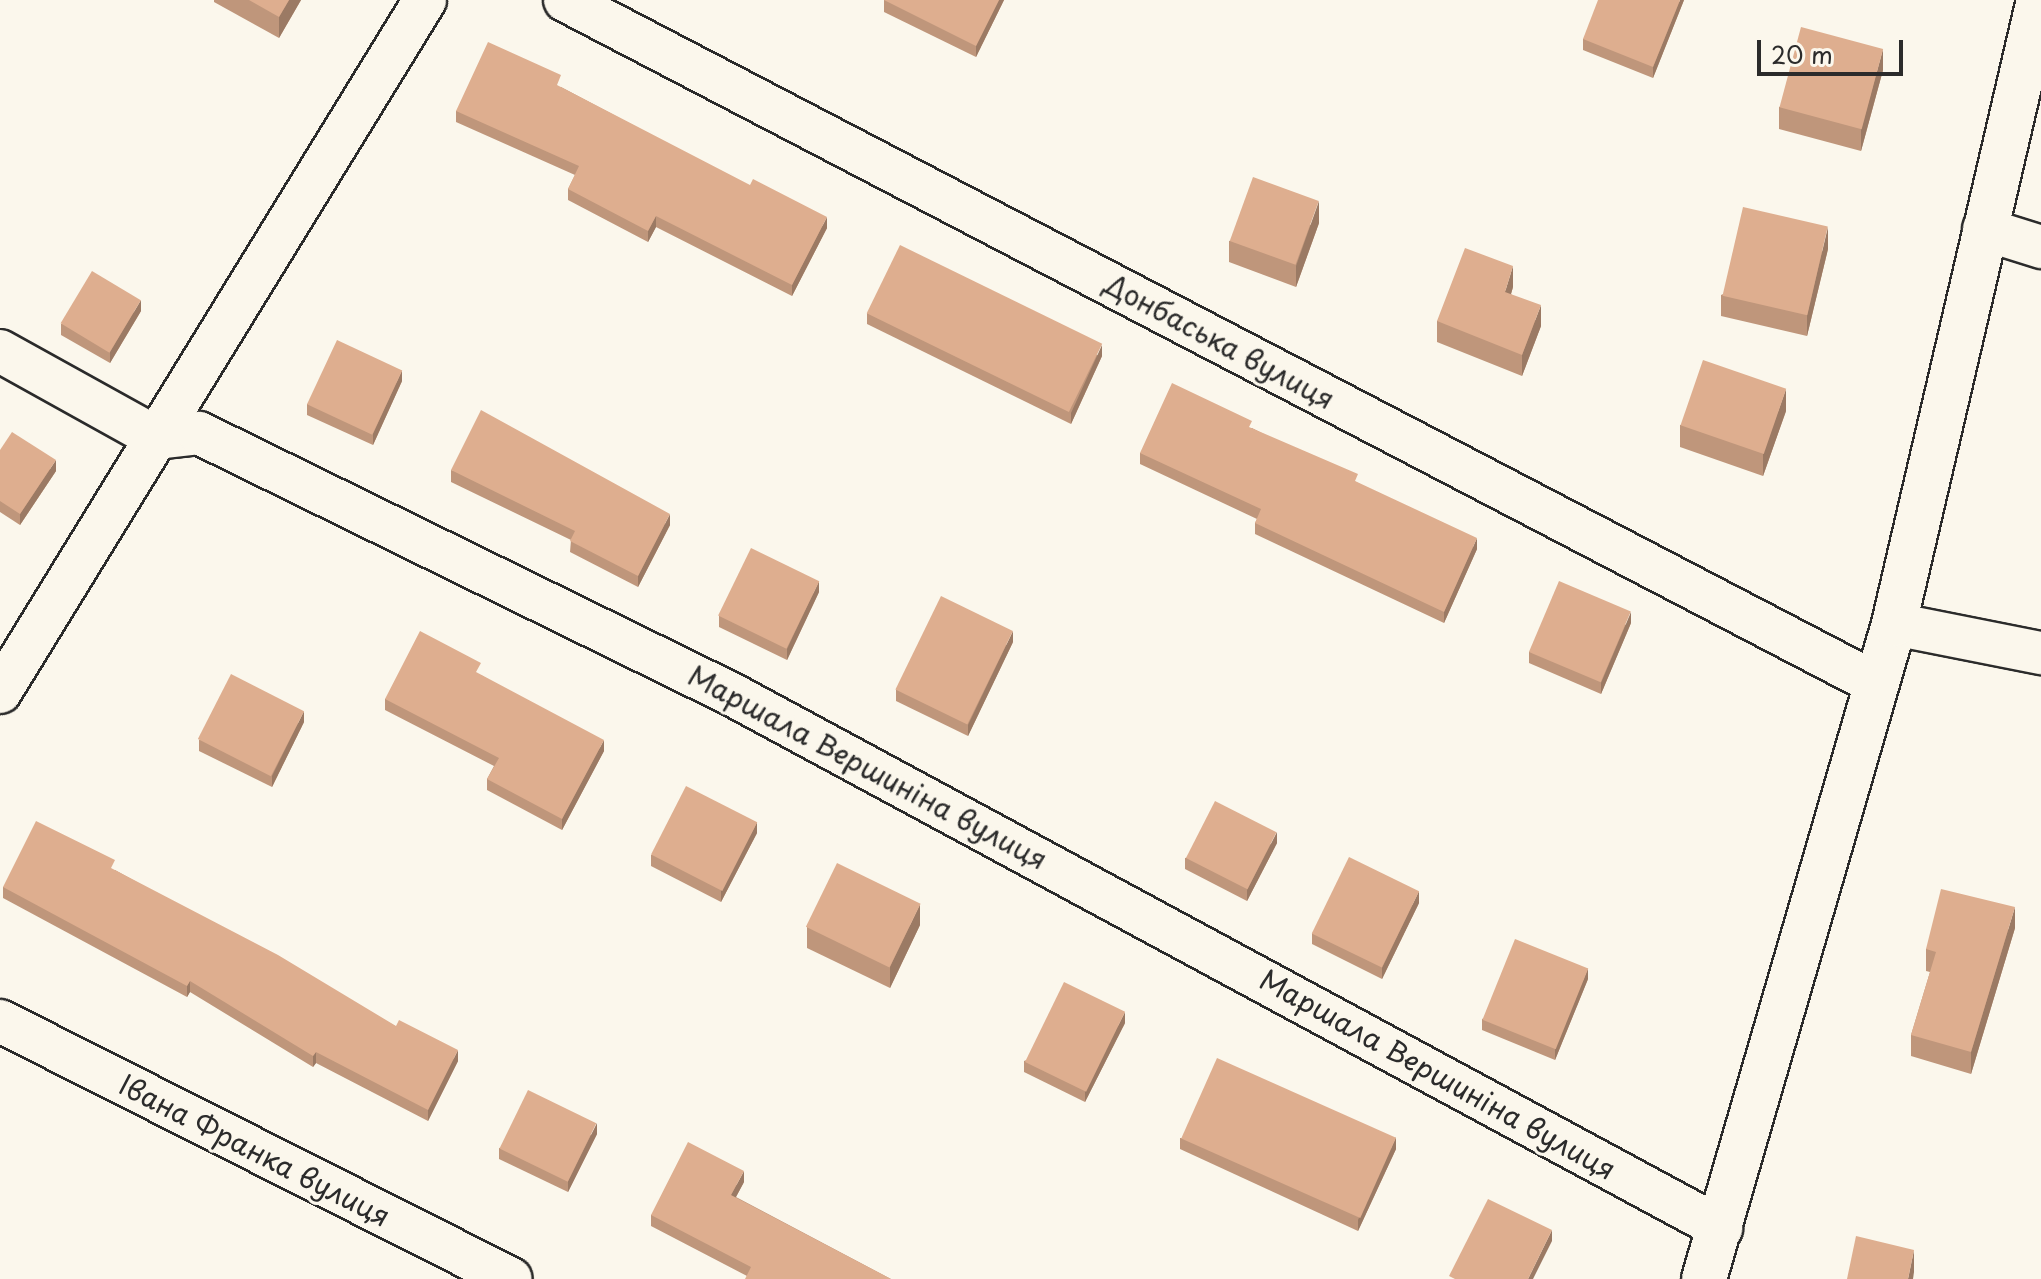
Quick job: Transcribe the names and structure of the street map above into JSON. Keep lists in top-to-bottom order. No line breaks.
{"streets":{"street":["Донбаська вулиця","Маршала Вершиніна вулиця","Івана Франка вулиця"]},"scale_bar":"20 m"}
